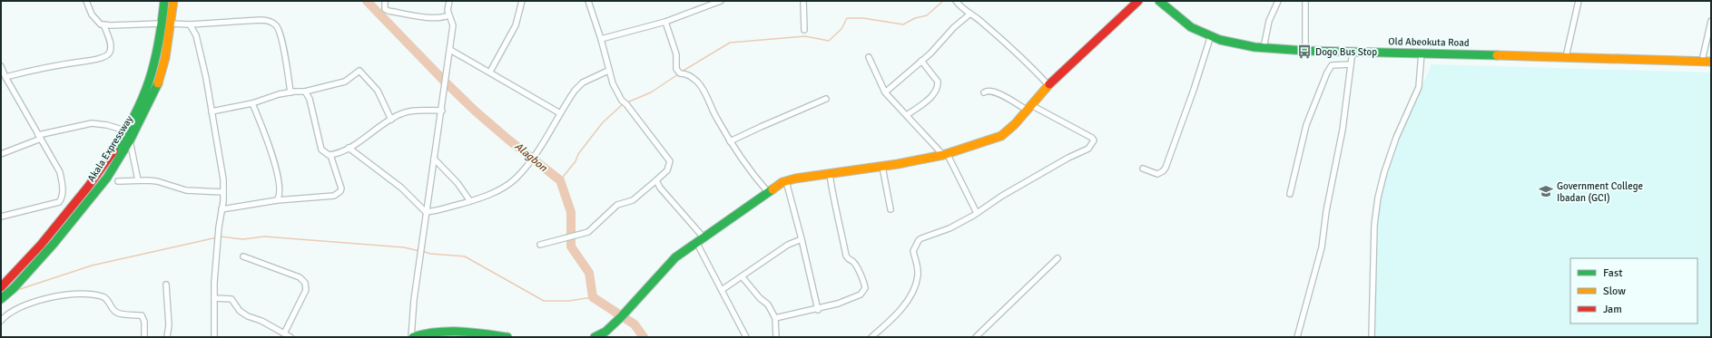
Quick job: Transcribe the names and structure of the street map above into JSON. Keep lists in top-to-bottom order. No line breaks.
{"streets":{"main road":["Old Abeokuta Road","Akala Expressway"]},"water":["Alagbon"],"places":{"bus stop":["Dogo Bus Stop"],"school or university":["Government College Ibadan (GCI)"]},"legend":["Fast","Slow","Jam"]}
